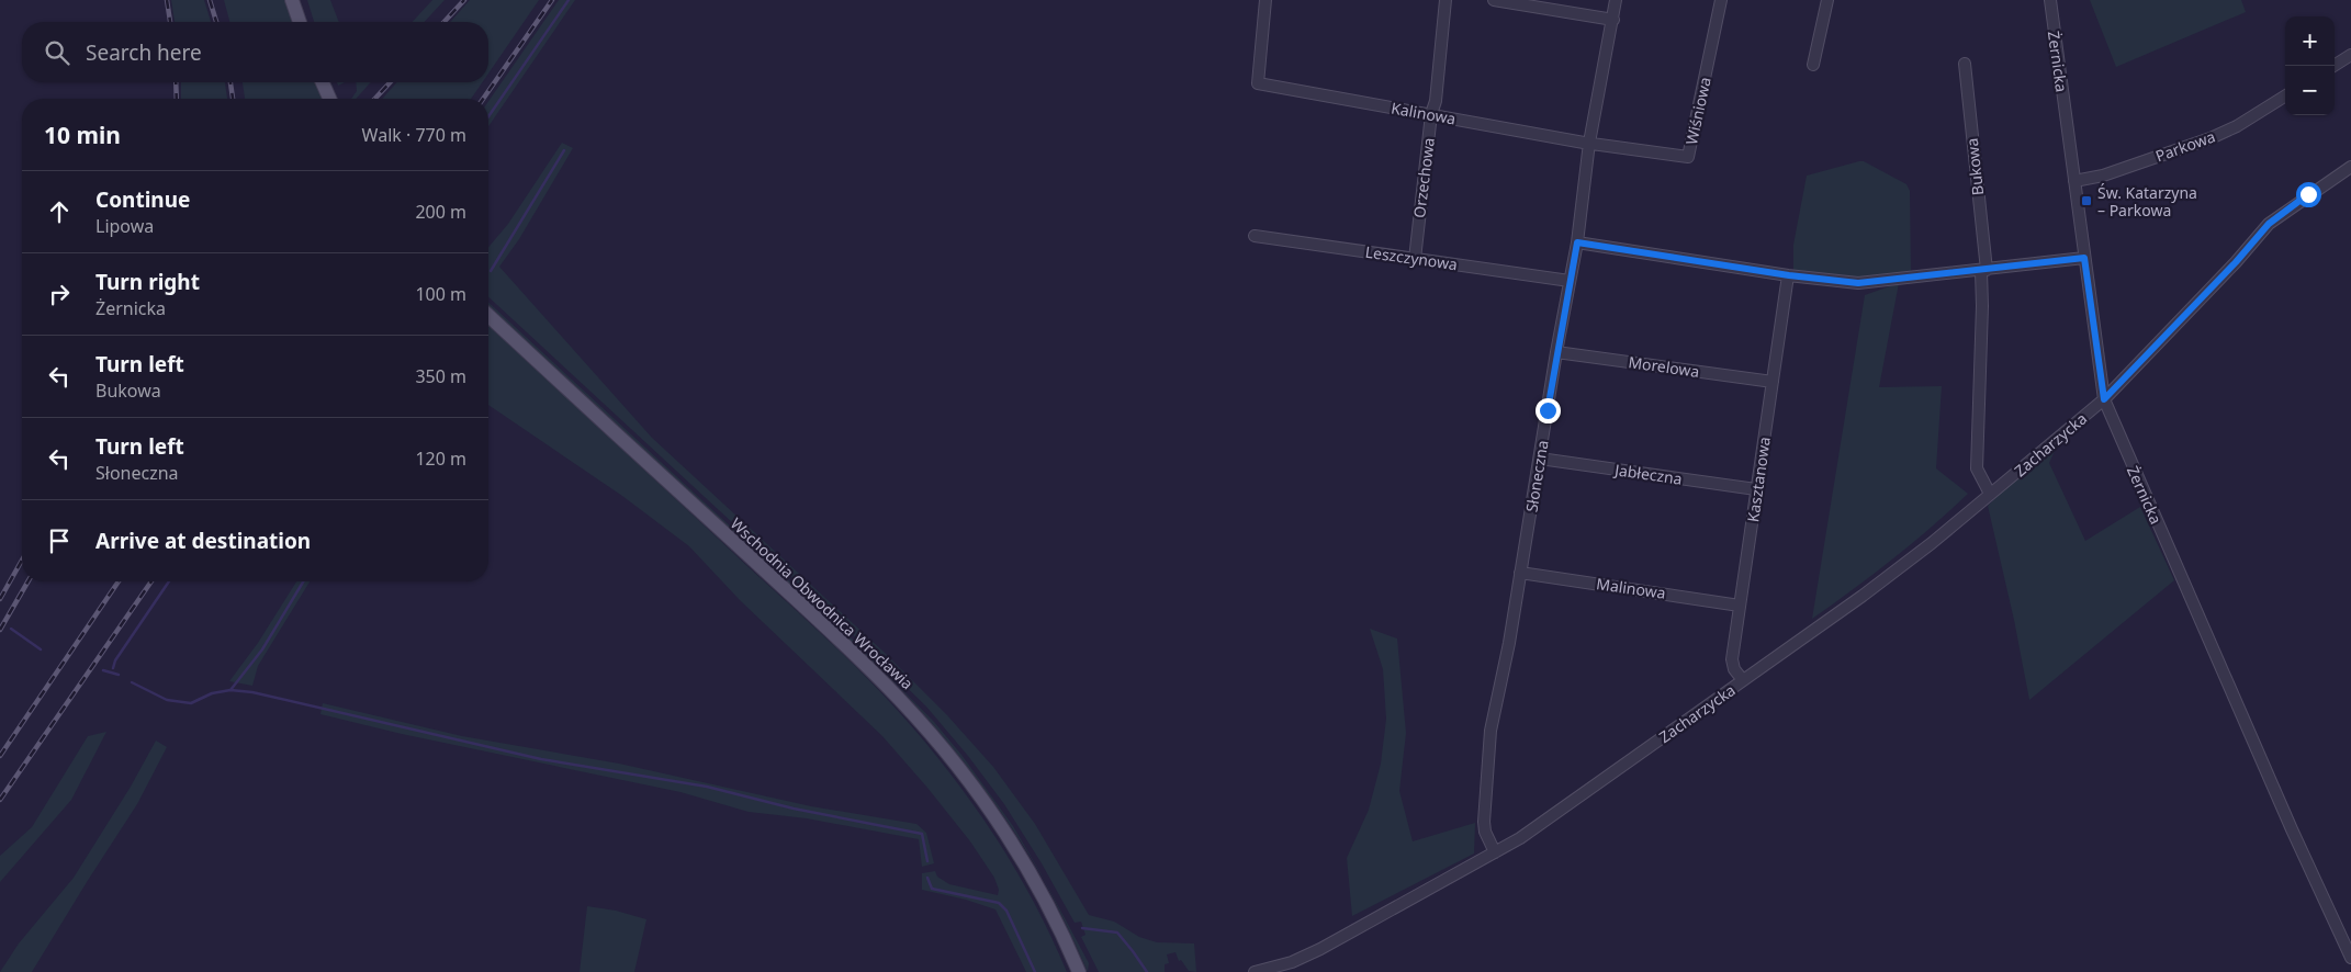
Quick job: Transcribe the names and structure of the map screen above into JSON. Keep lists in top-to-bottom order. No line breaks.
{"streets":{"main road":["Wschodnia Obwodnica Wrocławia"],"street":["Żernicka","Wiśniowa","Kalinowa","Parkowa","Bukowa","Orzechowa","Leszczynowa","Morelowa","Zacharzycka","Jabłeczna","Słoneczna","Kasztanowa","Malinowa"]},"crossings":[["Żernicka","Parkowa"],["Żernicka","Zacharzycka"],["Wiśniowa","Kalinowa"],["Wiśniowa","Słoneczna"],["Kalinowa","Orzechowa"],["Kalinowa","Słoneczna"],["Bukowa","Zacharzycka"],["Orzechowa","Leszczynowa"],["Leszczynowa","Słoneczna"],["Morelowa","Słoneczna"],["Morelowa","Kasztanowa"],["Zacharzycka","Słoneczna"],["Zacharzycka","Kasztanowa"],["Jabłeczna","Słoneczna"],["Jabłeczna","Kasztanowa"],["Słoneczna","Malinowa"],["Kasztanowa","Malinowa"]],"places":{"transit":["Św. Katarzyna – Parkowa"]},"page":{"map_buttons":["+","−"],"search":"Search here","heading":["10 min","Walk · 770 m"],"list":[["Continue","Lipowa","200 m"],["Turn right","Żernicka","100 m"],["Turn left","Bukowa","350 m"],["Turn left","Słoneczna","120 m"],"Arrive at destination"]}}
